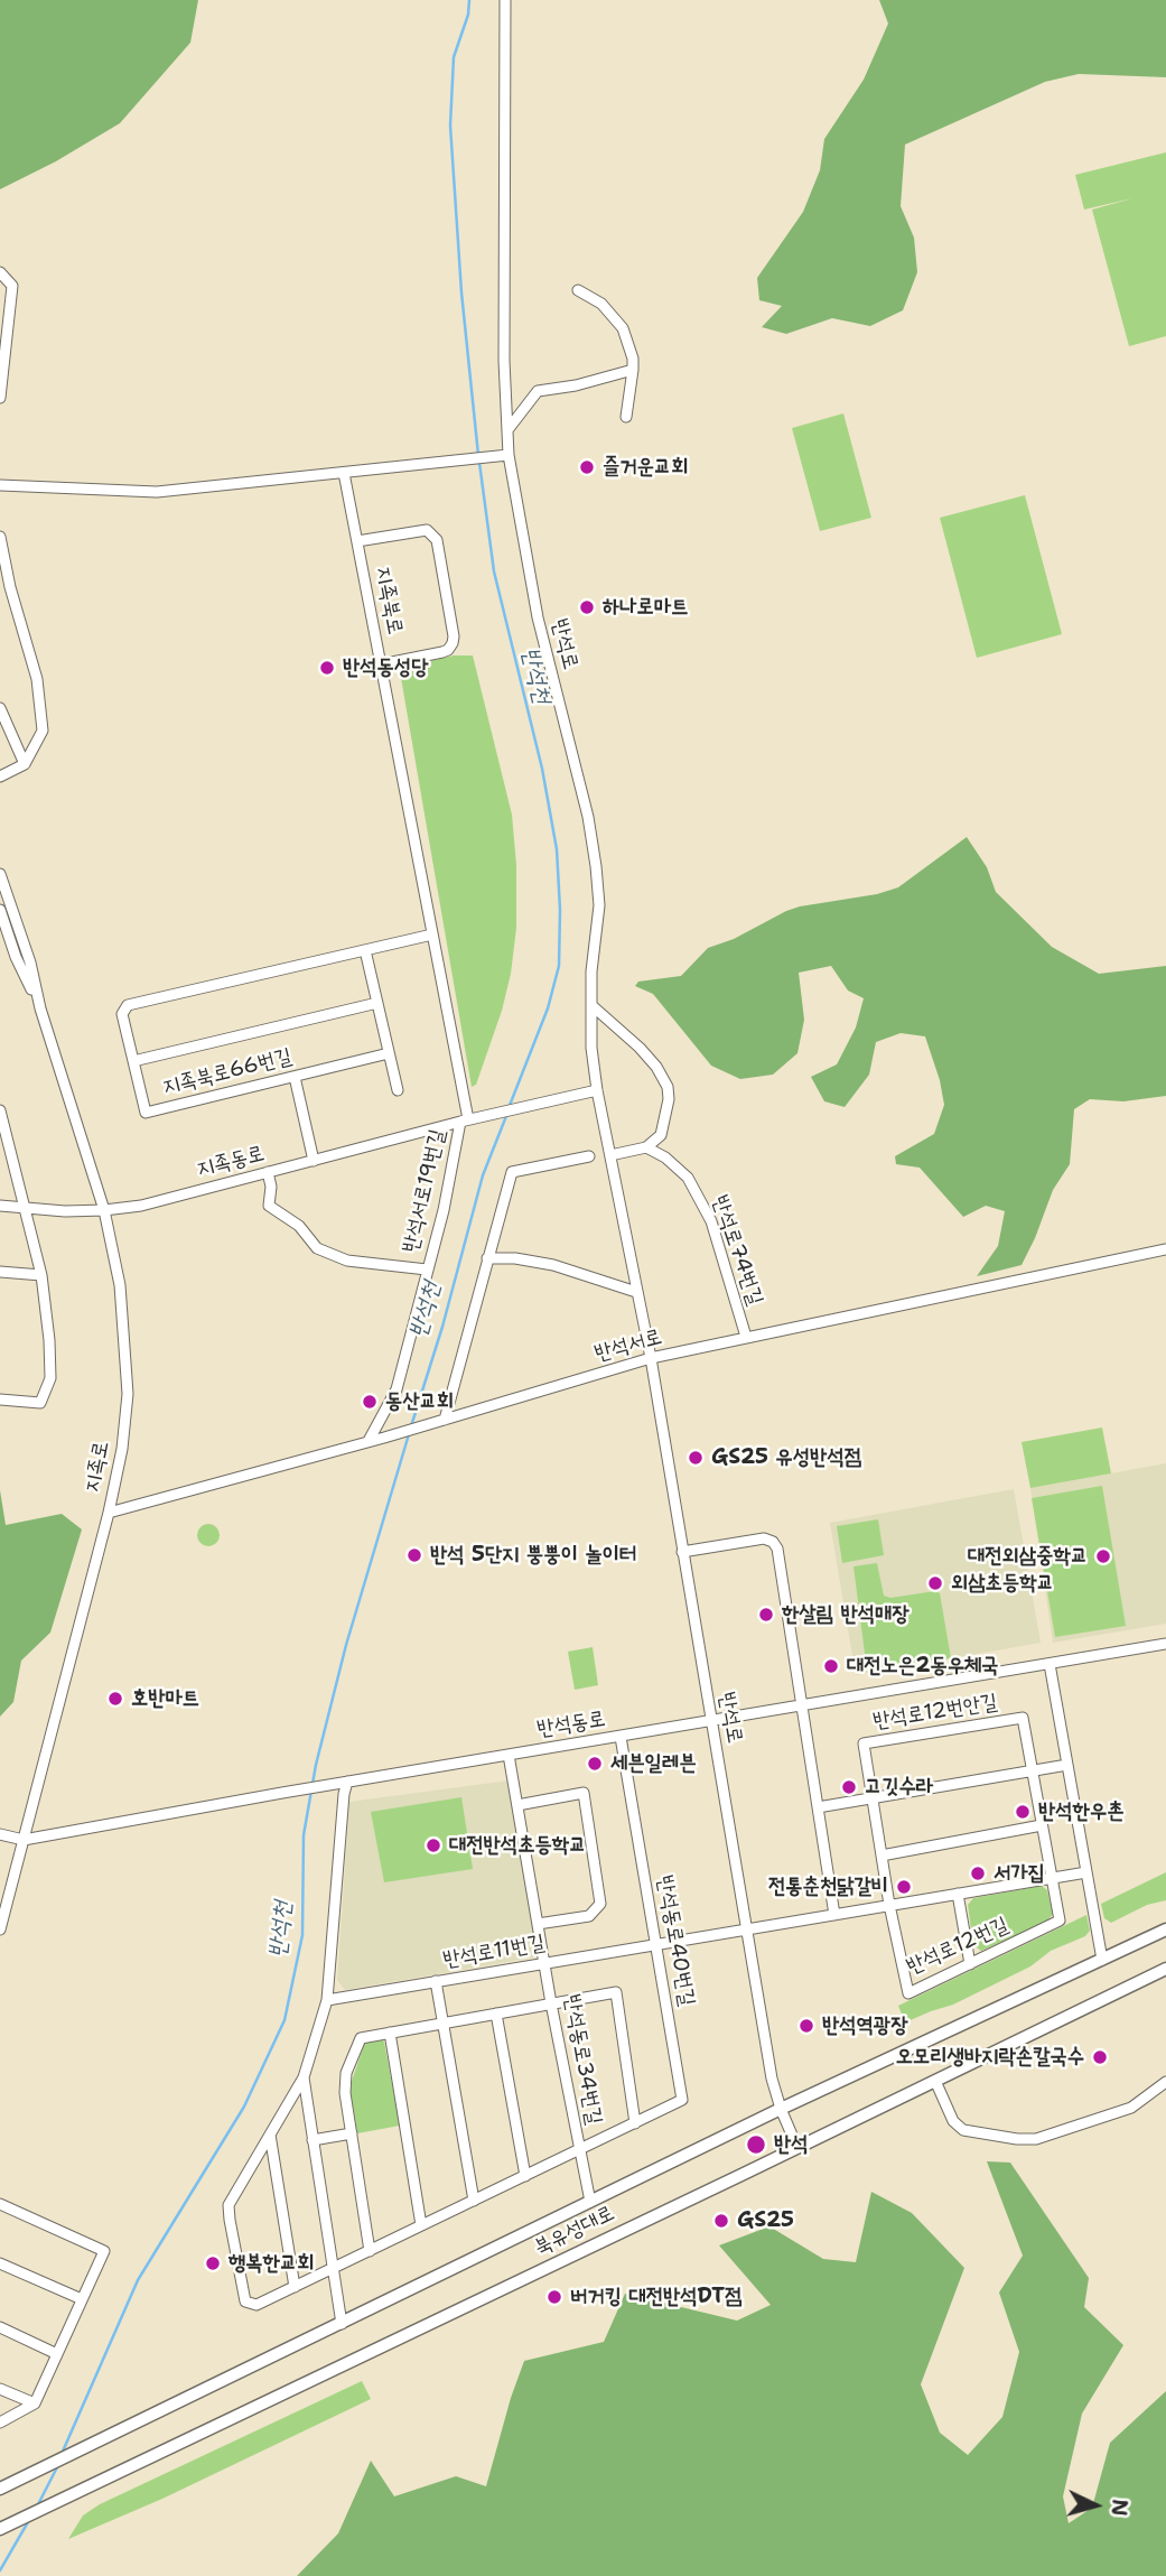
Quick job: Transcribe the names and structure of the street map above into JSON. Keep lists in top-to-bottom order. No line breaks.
{"streets":{"main road":["북유성대로"],"street":["지족북로","반석로","지족북로66번길","지족동로","반석서로19번길","반석로74번길","반석서로","지족로","반석로12번안길","반석동로","반석동로40번길","반석로12번길","반석로11번길","반석동로34번길"]},"crossings":[["지족북로","지족북로66번길"],["지족북로","지족동로"],["지족북로","반석서로19번길"],["반석로","지족동로"],["반석로","반석서로"],["반석로","반석동로"],["반석로","반석로12번길"],["반석로","반석로11번길"],["반석로","북유성대로"],["지족동로","반석서로19번길"],["지족동로","지족로"],["반석서로19번길","반석서로"],["반석로74번길","반석서로"],["반석서로","지족로"],["지족로","반석동로"],["반석로12번안길","반석로12번길"],["반석동로","반석동로40번길"],["반석동로","반석동로34번길"],["반석동로40번길","반석로11번길"],["반석동로40번길","반석동로34번길"],["반석로12번길","반석로11번길"],["반석로11번길","반석동로34번길"],["반석동로34번길","북유성대로"]],"water":["반석천"],"places":["즐거운교회","하나로마트","반석동성당","동산교회","GS25 유성반석점","반석 5단지 뿡뿡이 놀이터","대전외삼중학교","외삼초등학교","한살림 반석매장","대전노은2동우체국","호반마트","세븐일레븐","고깃수라","반석한우촌","대전반석초등학교","서가집","전통춘천닭갈비","반석역광장","오모리생바지락손칼국수","반석","GS25","행복한교회","버거킹 대전반석DT점"],"north":"right"}
